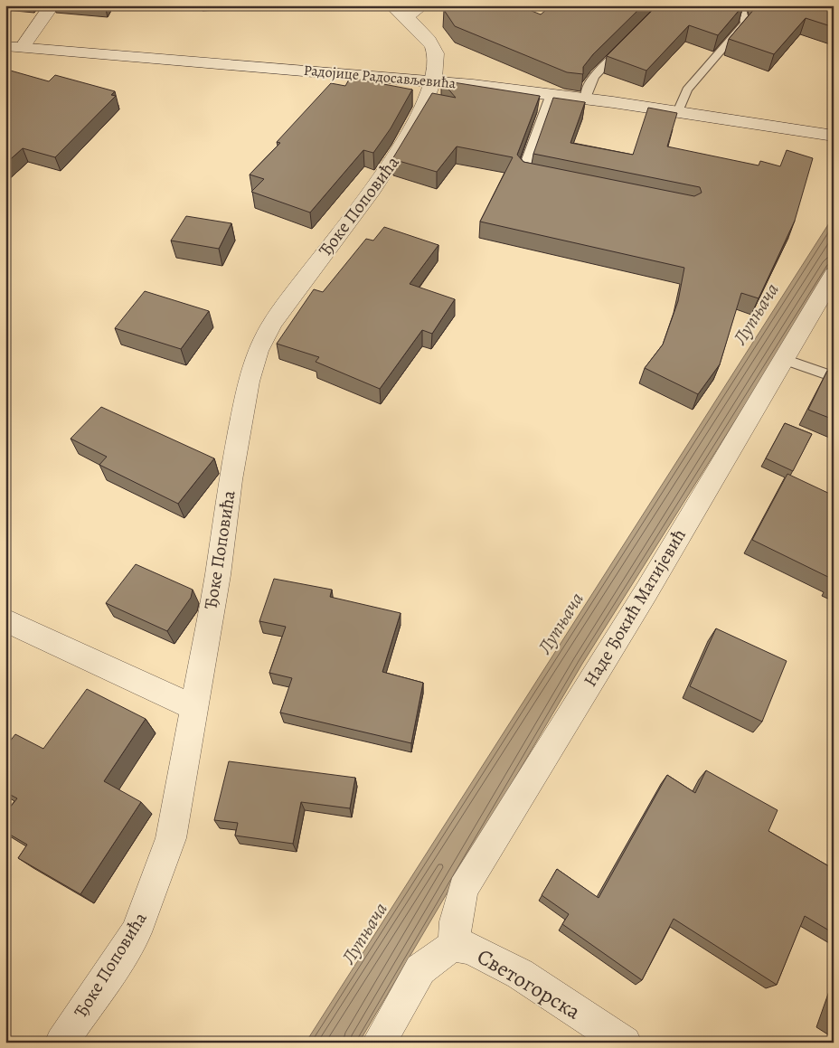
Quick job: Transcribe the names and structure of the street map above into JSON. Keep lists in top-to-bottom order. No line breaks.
{"streets":{"street":["Радојице Радосављевића","Ђоке Поповића","Наде Ђокић Матијевић","Светогорска"]},"crossings":[["Радојице Радосављевића","Ђоке Поповића"],["Наде Ђокић Матијевић","Светогорска"]],"water":["Лупњача"]}
